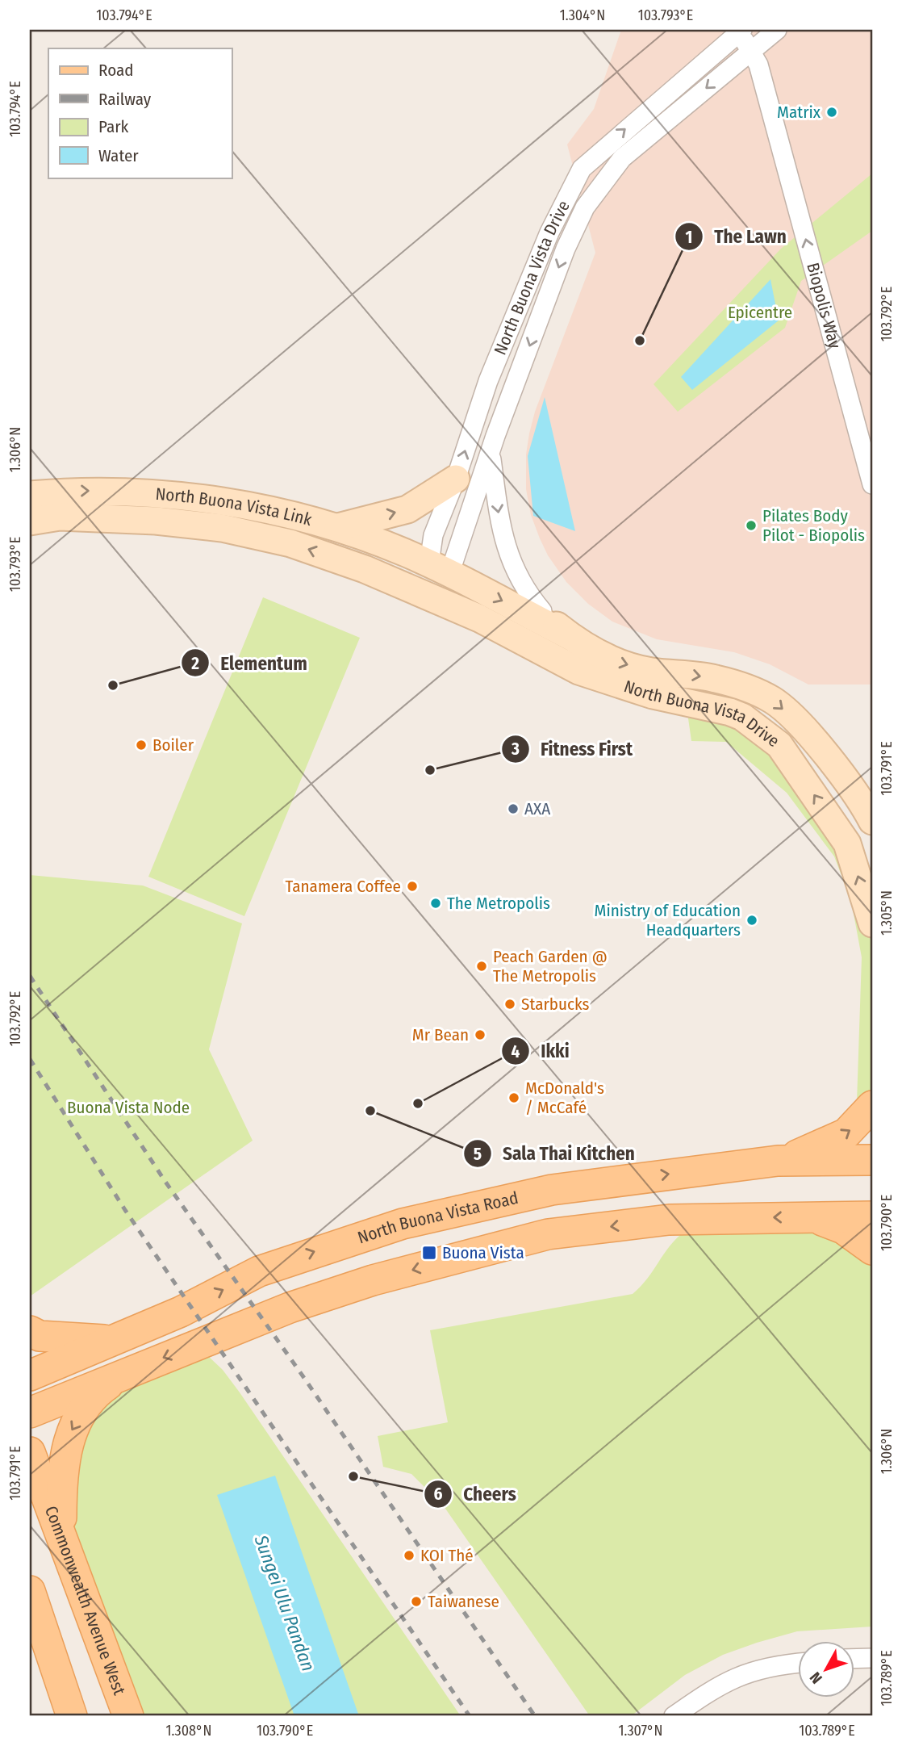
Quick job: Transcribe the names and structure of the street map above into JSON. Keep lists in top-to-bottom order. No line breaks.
{"streets":{"main road":["North Buona Vista Road","Commonwealth Avenue West"],"street":["North Buona Vista Drive","Biopolis Way","North Buona Vista Link"]},"crossings":[["North Buona Vista Drive","Biopolis Way"],["North Buona Vista Drive","North Buona Vista Link"]],"one_way":["Biopolis Way"],"water":["Sungei Ulu Pandan"],"parks":["Epicentre","Buona Vista Node"],"places":{"other":["Matrix","The Lawn","Pilates Body Pilot - Biopolis","Elementum","Boiler","Fitness First","AXA","Tanamera Coffee","The Metropolis","Ministry of Education Headquarters","Peach Garden @ The Metropolis","Starbucks","Mr Bean","McDonald's / McCafé","Ikki","Sala Thai Kitchen","Cheers","KOI Thé","Taiwanese"],"transit":["Buona Vista"]},"legend":["Road","Railway","Park","Water"],"north":"bottom left","coordinates":["103.794°E","1.304°N","103.793°E","103.792°E","1.306°N","103.791°E","1.305°N","103.790°E","103.789°E","1.308°N","1.307°N"]}
